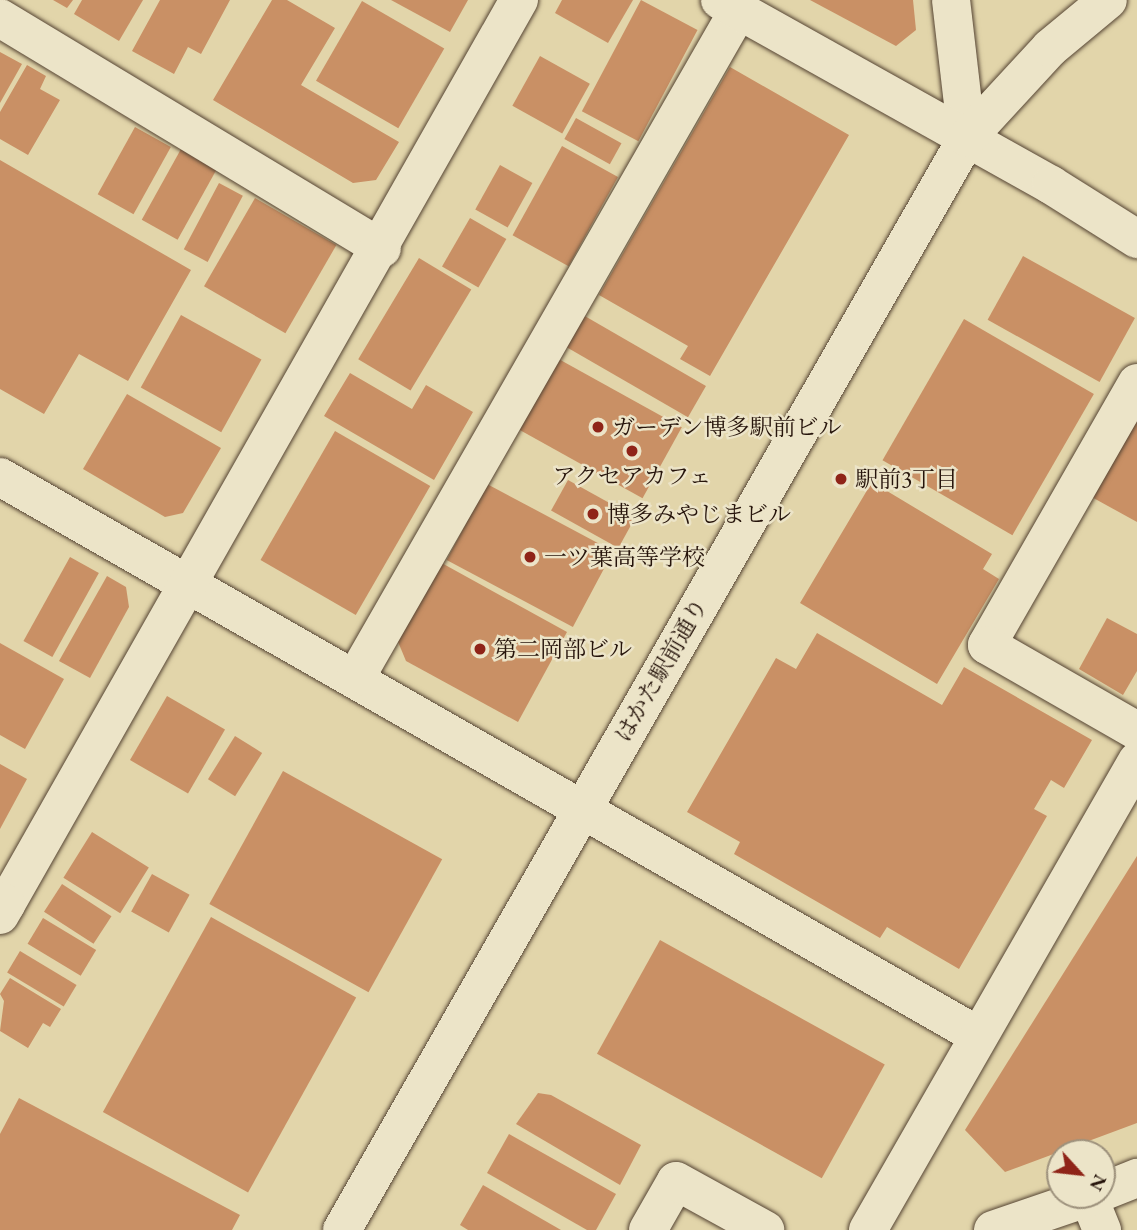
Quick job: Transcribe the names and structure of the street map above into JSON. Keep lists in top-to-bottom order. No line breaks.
{"streets":{"street":["はかた駅前通り"]},"places":["ガーデン博多駅前ビル","アクセアカフェ","駅前3丁目","博多みやじまビル","一ツ葉高等学校","第二岡部ビル"],"north":"bottom right"}
